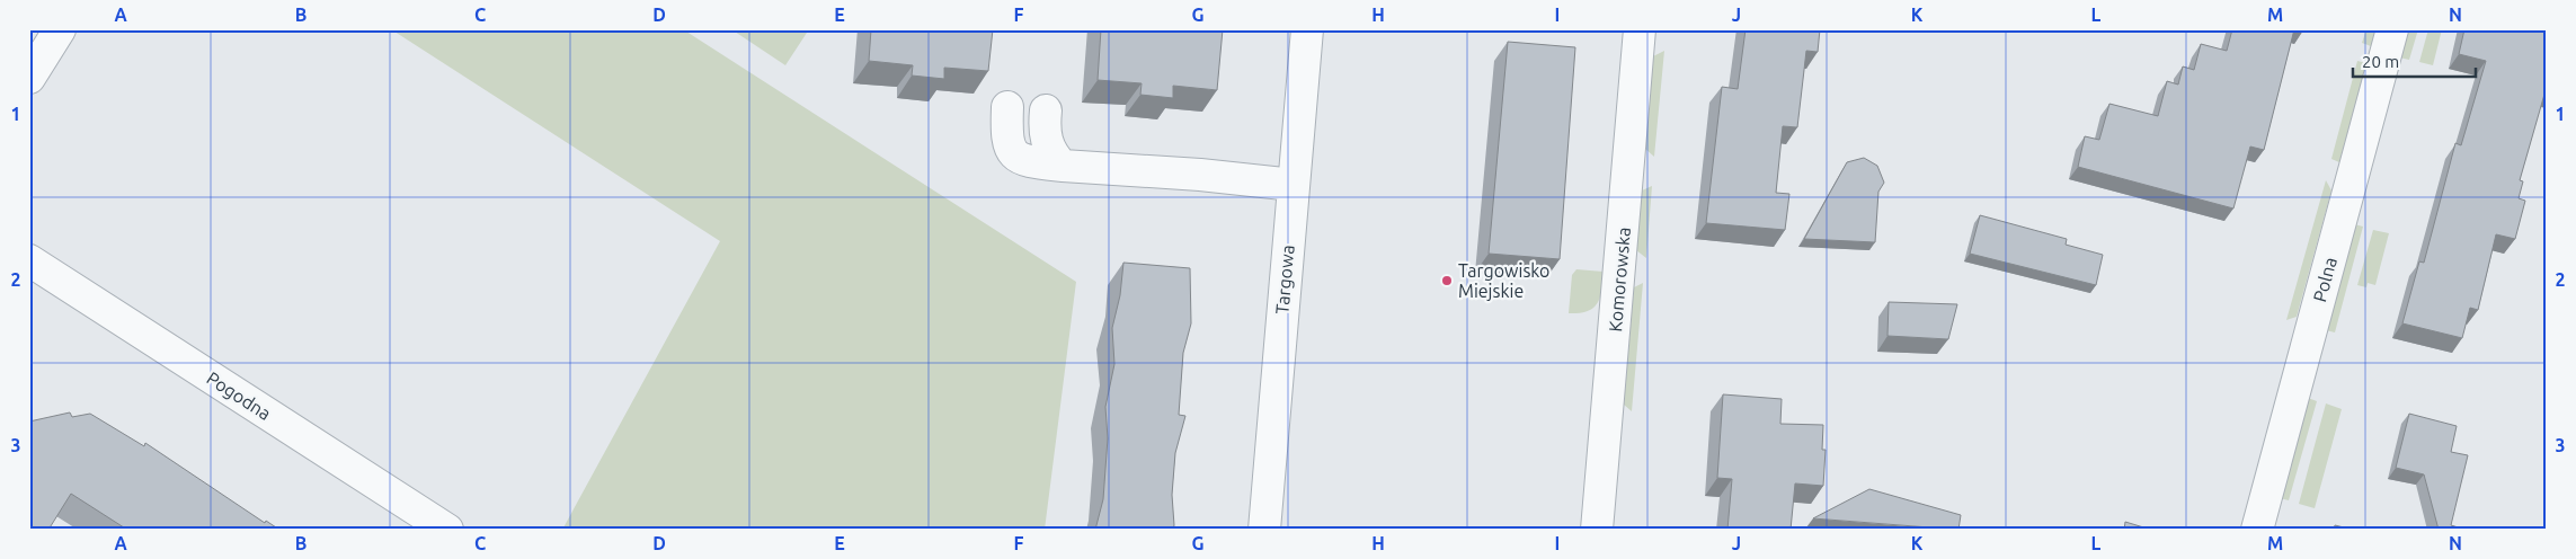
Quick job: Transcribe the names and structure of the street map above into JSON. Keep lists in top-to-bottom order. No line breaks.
{"streets":{"street":["Targowa","Komorowska","Polna","Pogodna"]},"places":["Targowisko Miejskie"],"scale_bar":"20 m","grid":{"columns":["A","B","C","D","E","F","G","H","I","J","K","L","M","N"],"rows":["1","2","3"]}}
